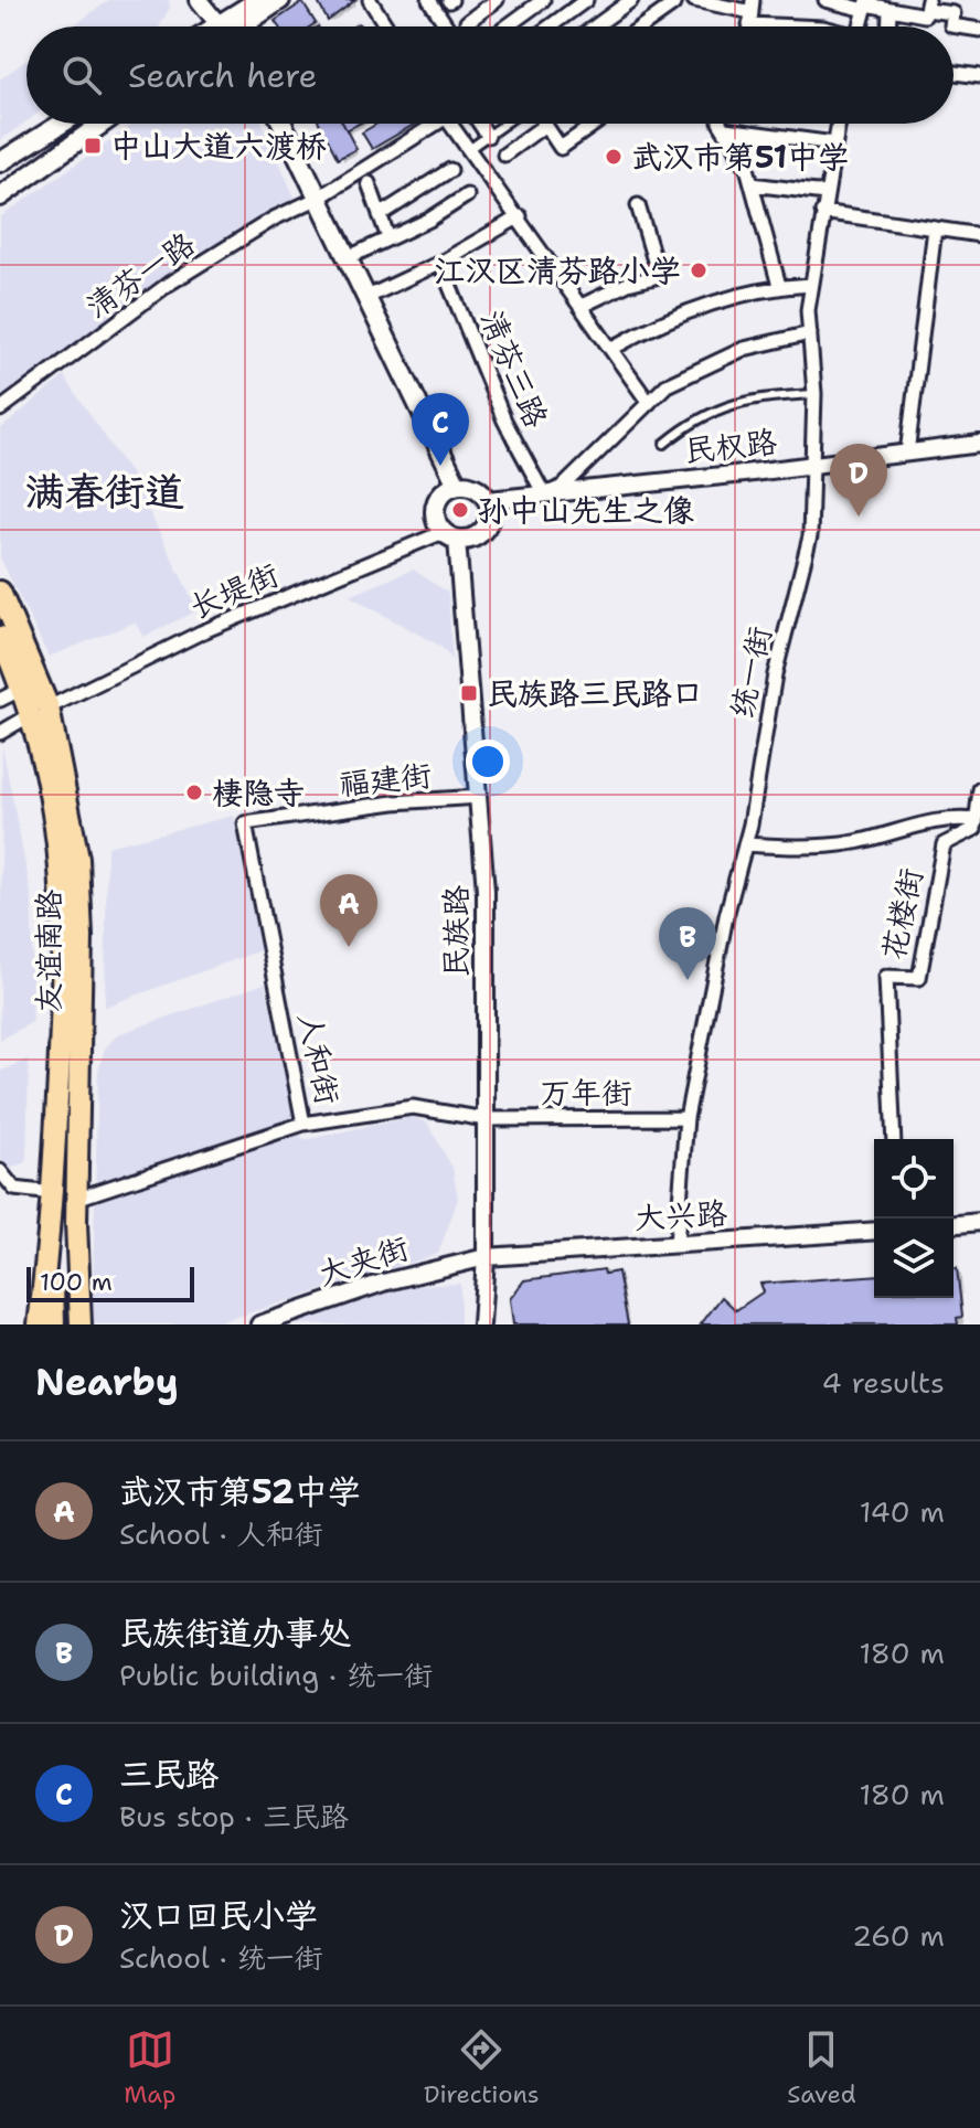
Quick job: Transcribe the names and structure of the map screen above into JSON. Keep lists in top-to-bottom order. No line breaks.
{"streets":{"main road":["友谊南路"],"street":["清芬一路","清芬三路","民权路","长堤街","统一街","福建街","花楼街","民族路","人和街","万年街","大兴路","大夹街"]},"crossings":[["清芬三路","民权路"],["民权路","长堤街"],["民权路","统一街"],["民权路","民族路"],["长堤街","民族路"],["长堤街","友谊南路"],["统一街","万年街"],["统一街","大兴路"],["福建街","民族路"],["福建街","人和街"],["民族路","人和街"],["民族路","万年街"],["民族路","大兴路"],["民族路","大夹街"],["人和街","万年街"],["大兴路","大夹街"]],"districts":["满春街道"],"places":{"transit":["中山大道六渡桥","民族路三民路口"],"other":["武汉市第51中学","江汉区清芬路小学","孙中山先生之像","棲隐寺"]},"scale_bar":"100 m","page":{"search":"Search here","pins":["C","D","A","B"],"scale":"100 m","heading":["Nearby","4 results"],"list":[{"mark":"A","name":"武汉市第52中学","note":"School · 人和街","value":"140 m"},{"mark":"B","name":"民族街道办事处","note":"Public building · 统一街","value":"180 m"},{"mark":"C","name":"三民路","note":"Bus stop · 三民路","value":"180 m"},{"mark":"D","name":"汉口回民小学","note":"School · 统一街","value":"260 m"}],"nav":["Map","Directions","Saved"]}}
